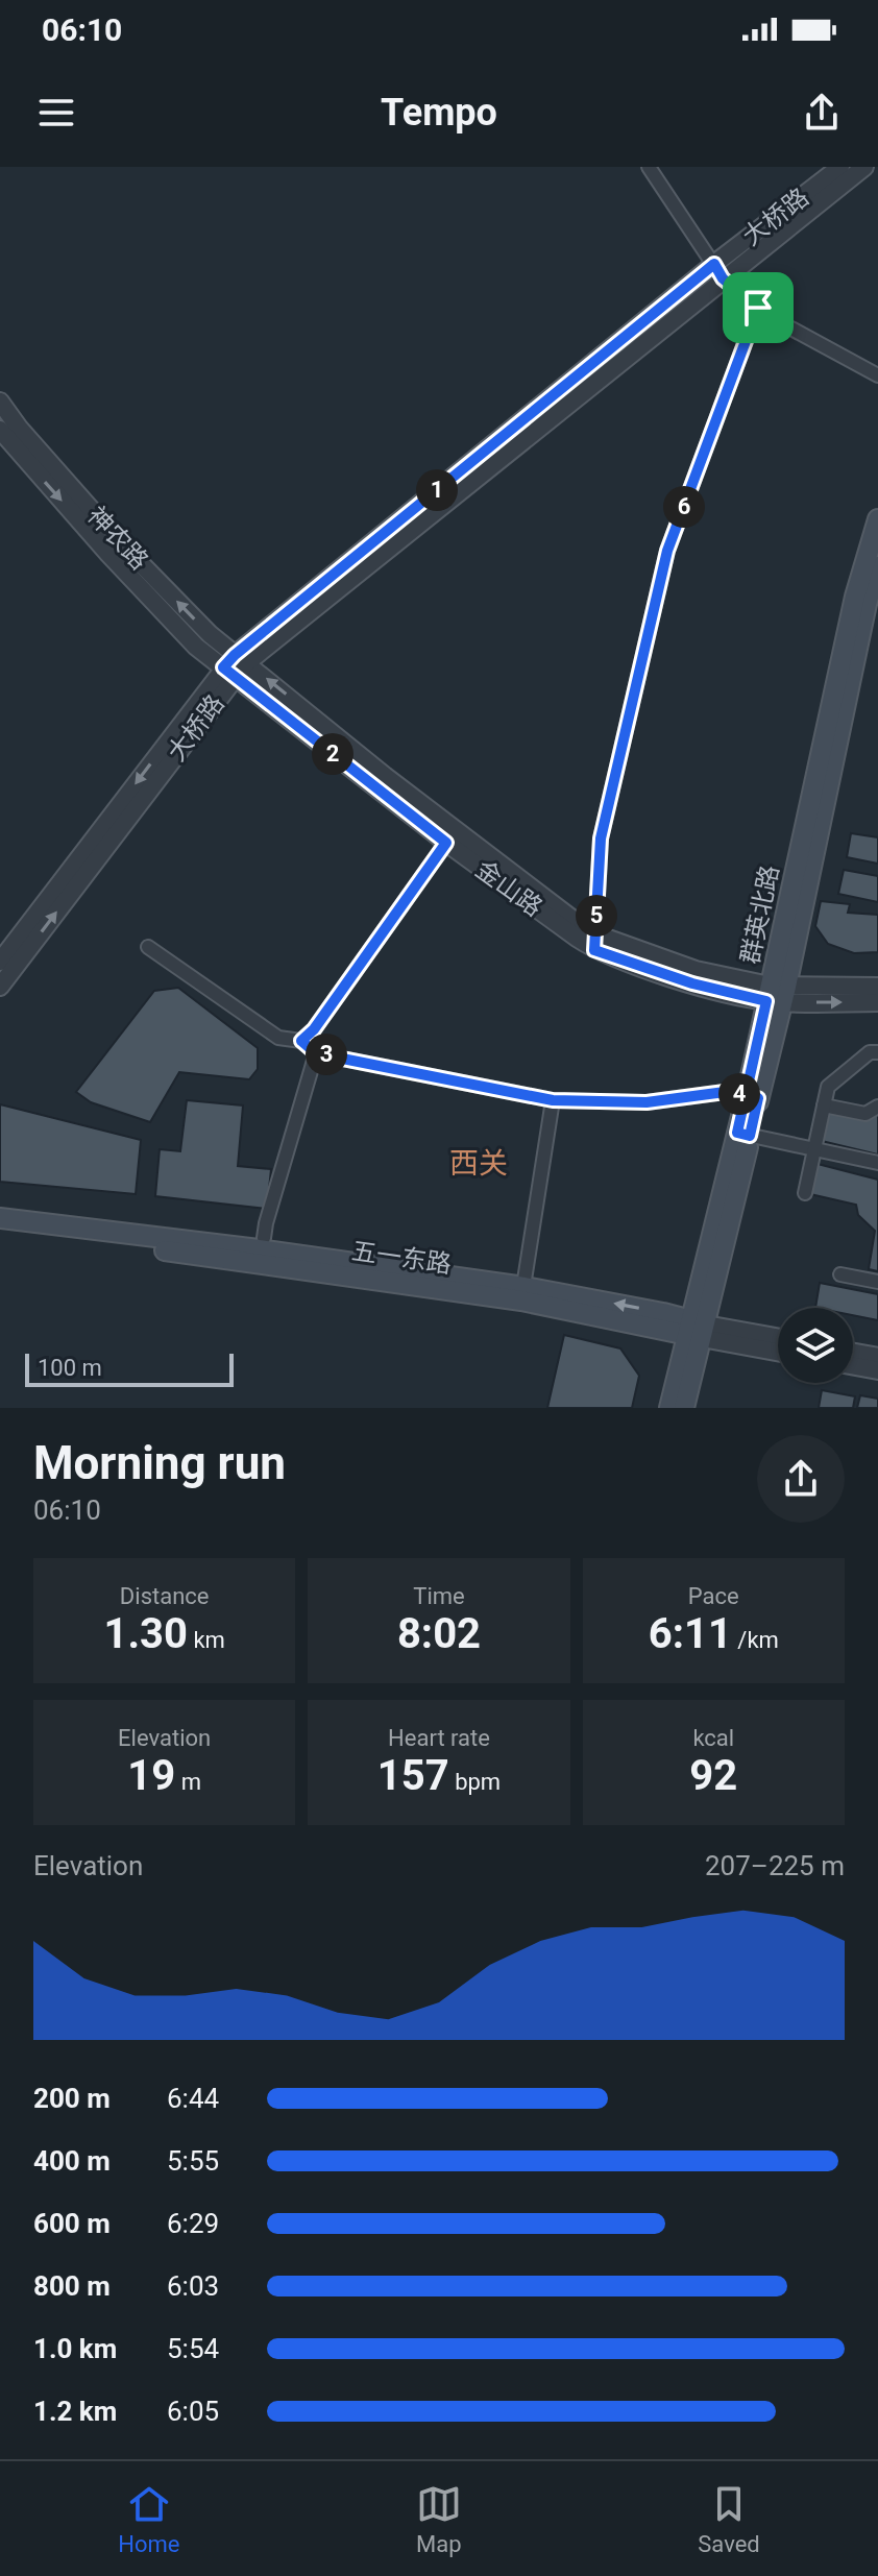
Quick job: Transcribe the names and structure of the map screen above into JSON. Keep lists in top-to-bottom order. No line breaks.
{"streets":{"main road":["群英北路","五一东路"],"street":["大桥路","神农路","金山路"]},"crossings":[["大桥路","神农路"],["大桥路","金山路"],["神农路","金山路"],["金山路","群英北路"],["群英北路","五一东路"]],"districts":["西关"],"scale_bar":"100 m","page":{"status":"06:10","header":"Tempo","pins":["1","6","2","5","3","4"],"scale":"100 m","heading":["Morning run","06:10"],"stats":[["Distance","1.30 km"],["Time","8:02"],["Pace","6:11 /km"],["Elevation","19 m"],["Heart rate","157 bpm"],["kcal","92"]],"chart":["Elevation","207–225 m"],"list":[{"name":"200 m","note":"6:44"},{"name":"400 m","note":"5:55"},{"name":"600 m","note":"6:29"},{"name":"800 m","note":"6:03"},{"name":"1.0 km","note":"5:54"},{"name":"1.2 km","note":"6:05"}],"tabs":["Home","Map","Saved"]}}
